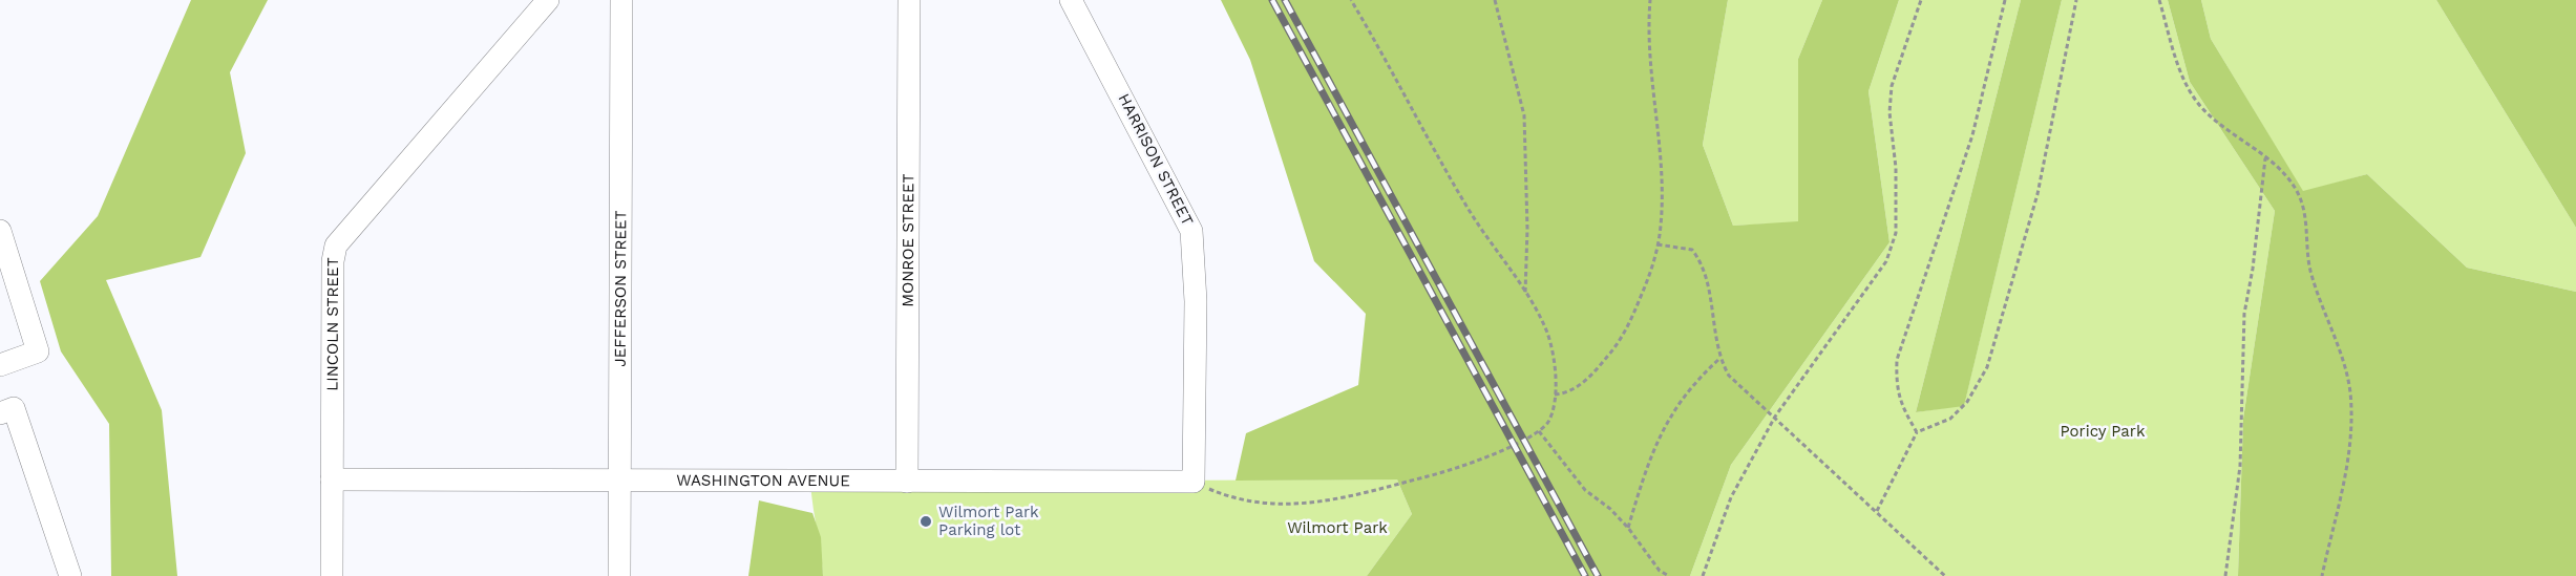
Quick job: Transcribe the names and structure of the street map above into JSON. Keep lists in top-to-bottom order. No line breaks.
{"streets":{"street":["HARRISON STREET","MONROE STREET","JEFFERSON STREET","LINCOLN STREET","WASHINGTON AVENUE"]},"crossings":[["HARRISON STREET","WASHINGTON AVENUE"],["MONROE STREET","WASHINGTON AVENUE"],["JEFFERSON STREET","WASHINGTON AVENUE"],["LINCOLN STREET","WASHINGTON AVENUE"]],"parks":["Poricy Park","Wilmort Park"],"places":["Wilmort Park Parking lot"]}
